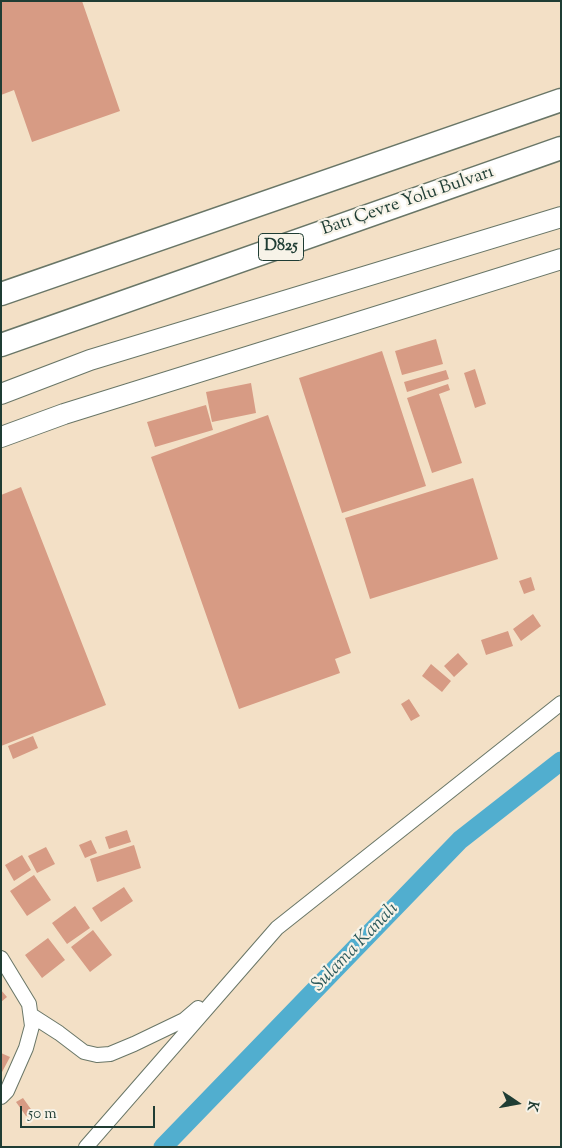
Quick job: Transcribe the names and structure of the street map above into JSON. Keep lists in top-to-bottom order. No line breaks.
{"streets":{"highway":["Batı Çevre Yolu Bulvarı","D825"]},"water":["Sulama Kanalı"],"scale_bar":"50 m","north":"right"}
